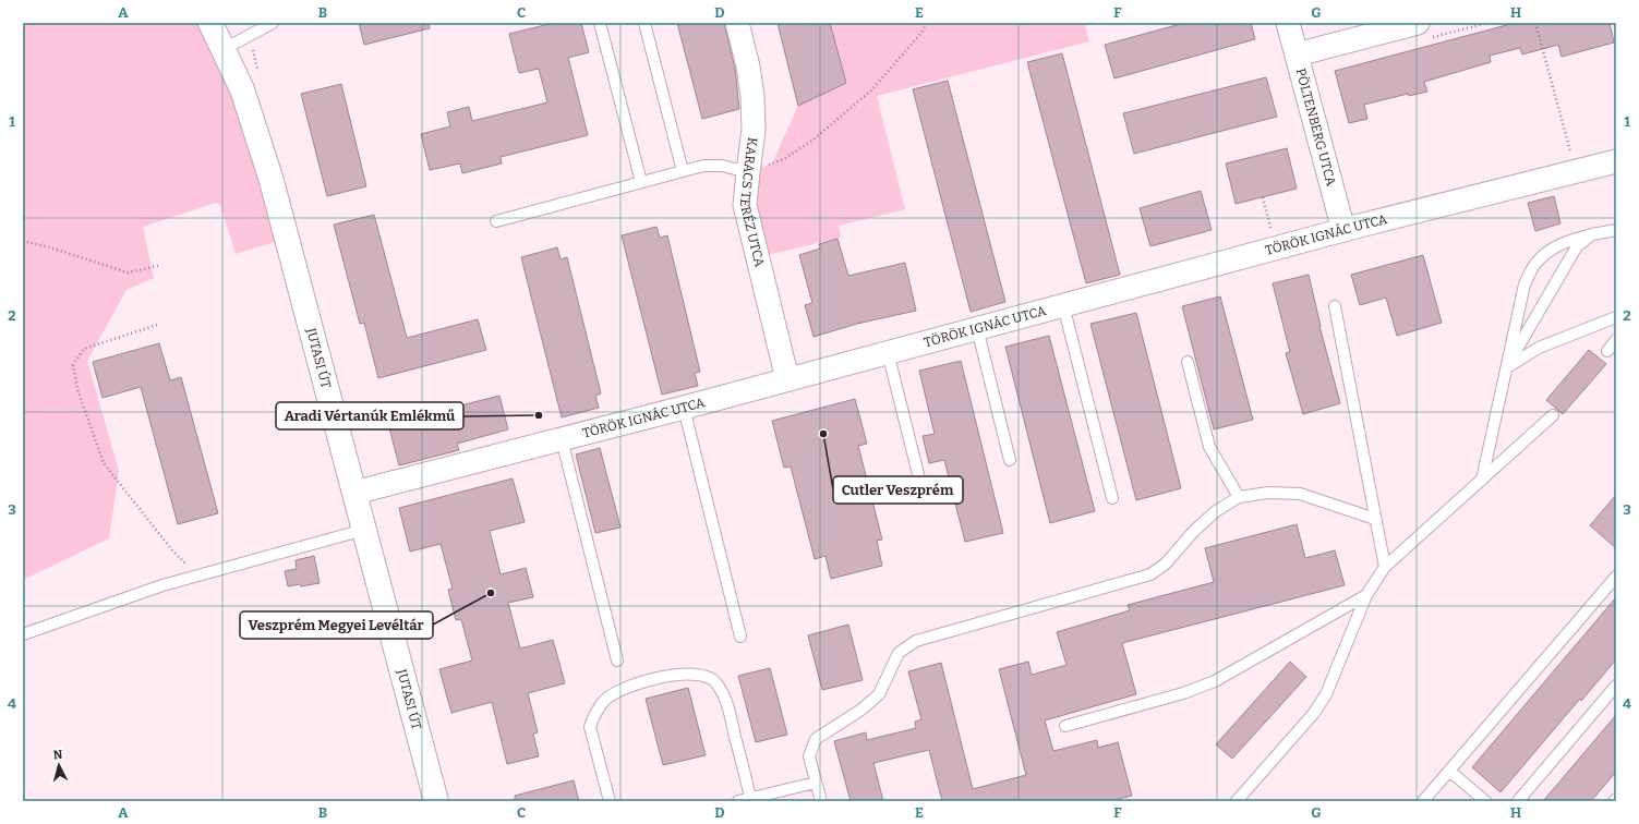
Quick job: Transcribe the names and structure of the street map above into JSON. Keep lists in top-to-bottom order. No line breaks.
{"streets":{"street":["PÖLTENBERG UTCA","KARACS TERÉZ UTCA","TÖRÖK IGNÁC UTCA","JUTASI ÚT"]},"crossings":[["PÖLTENBERG UTCA","TÖRÖK IGNÁC UTCA"],["KARACS TERÉZ UTCA","TÖRÖK IGNÁC UTCA"],["TÖRÖK IGNÁC UTCA","JUTASI ÚT"]],"places":["Aradi Vértanúk Emlékmű","Cutler Veszprém","Veszprém Megyei Levéltár"],"north":"top","grid":{"columns":["A","B","C","D","E","F","G","H"],"rows":["1","2","3","4"]}}
